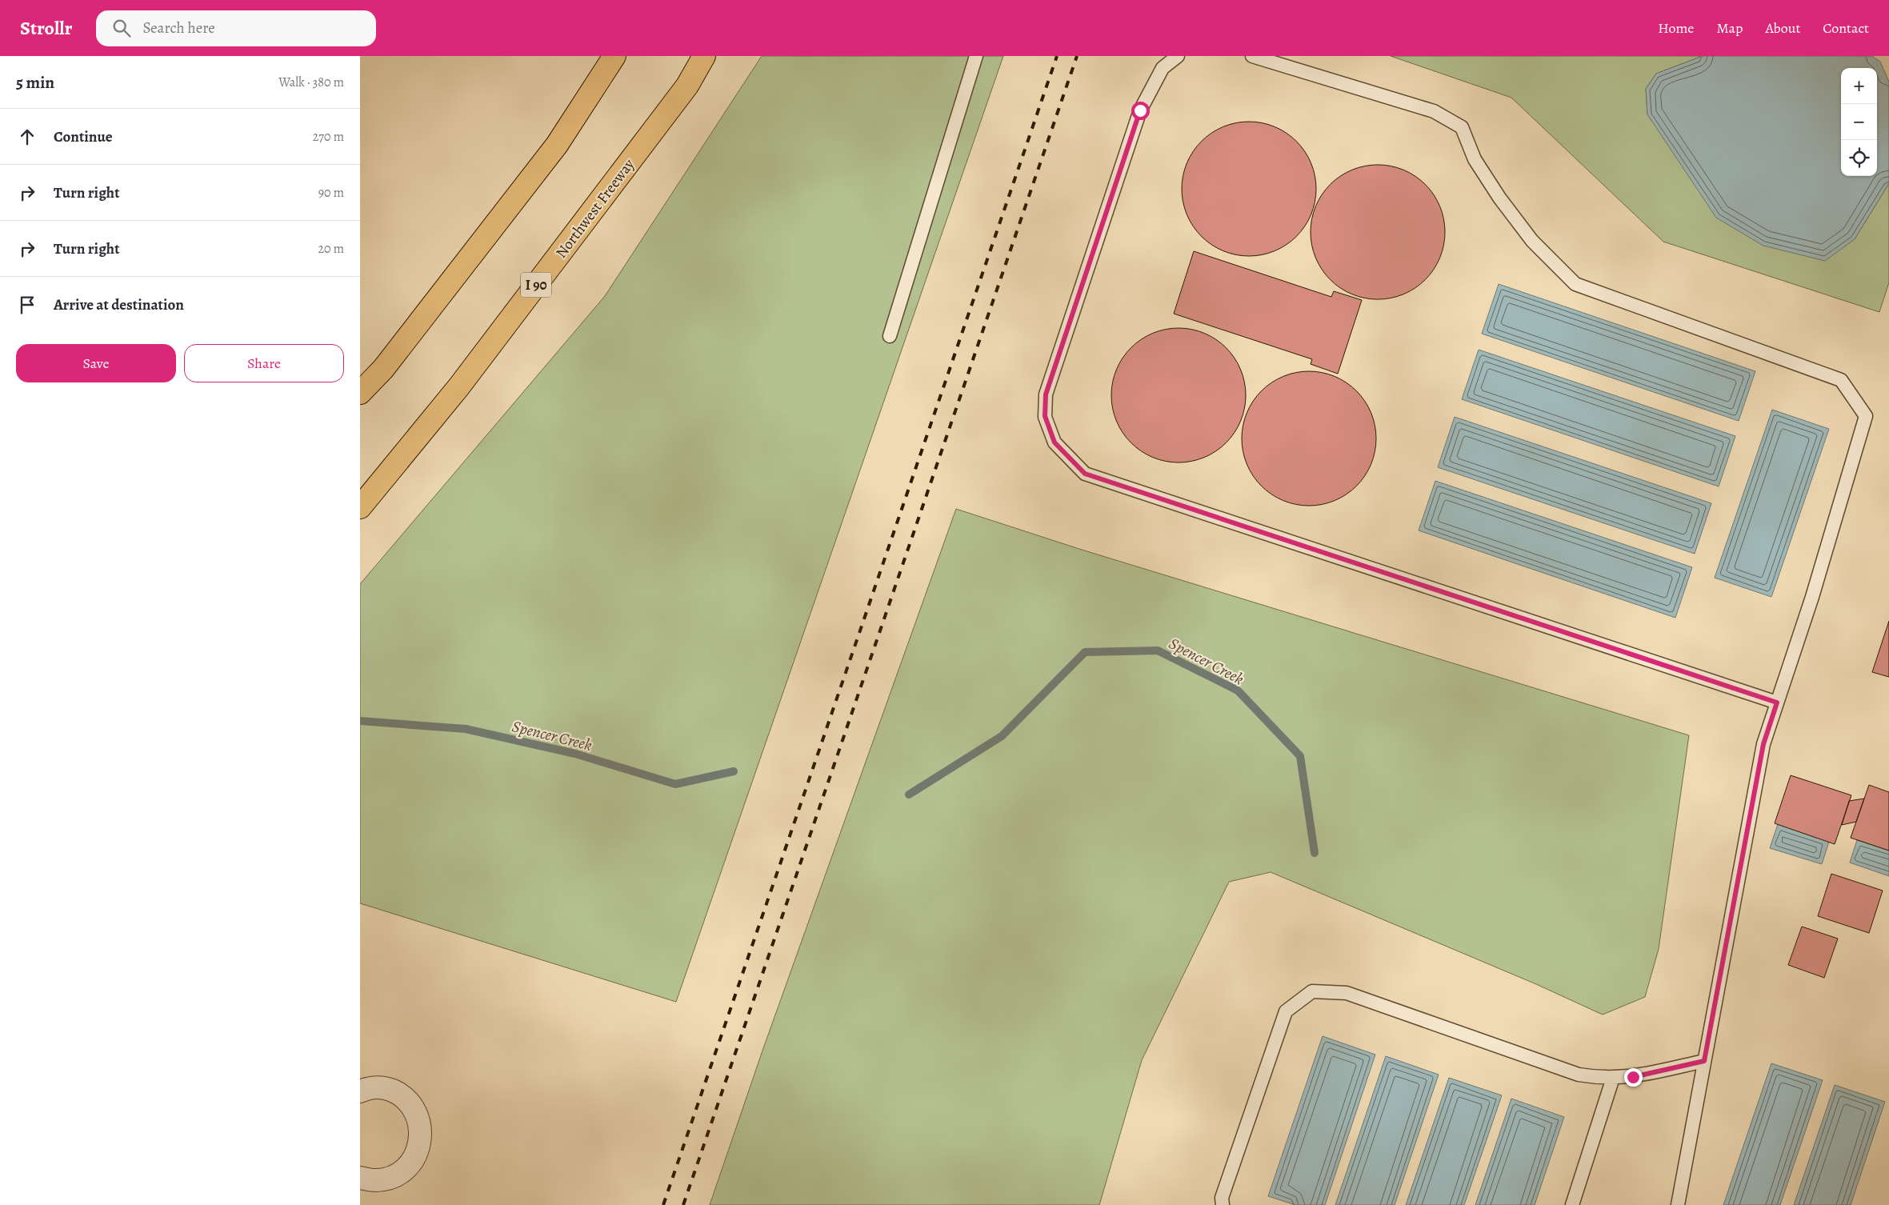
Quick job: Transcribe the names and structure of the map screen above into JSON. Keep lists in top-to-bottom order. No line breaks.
{"streets":{"highway":["Northwest Freeway","I 90"]},"water":["Spencer Creek"],"page":{"header":"Strollr","search":"Search here","nav":["Home","Map","About","Contact"],"heading":["5 min","Walk · 380 m"],"map_buttons":["+","−"],"list":[["Continue","270 m"],["Turn right","90 m"],["Turn right","20 m"],"Arrive at destination"],"buttons":["Save","Share"]}}
